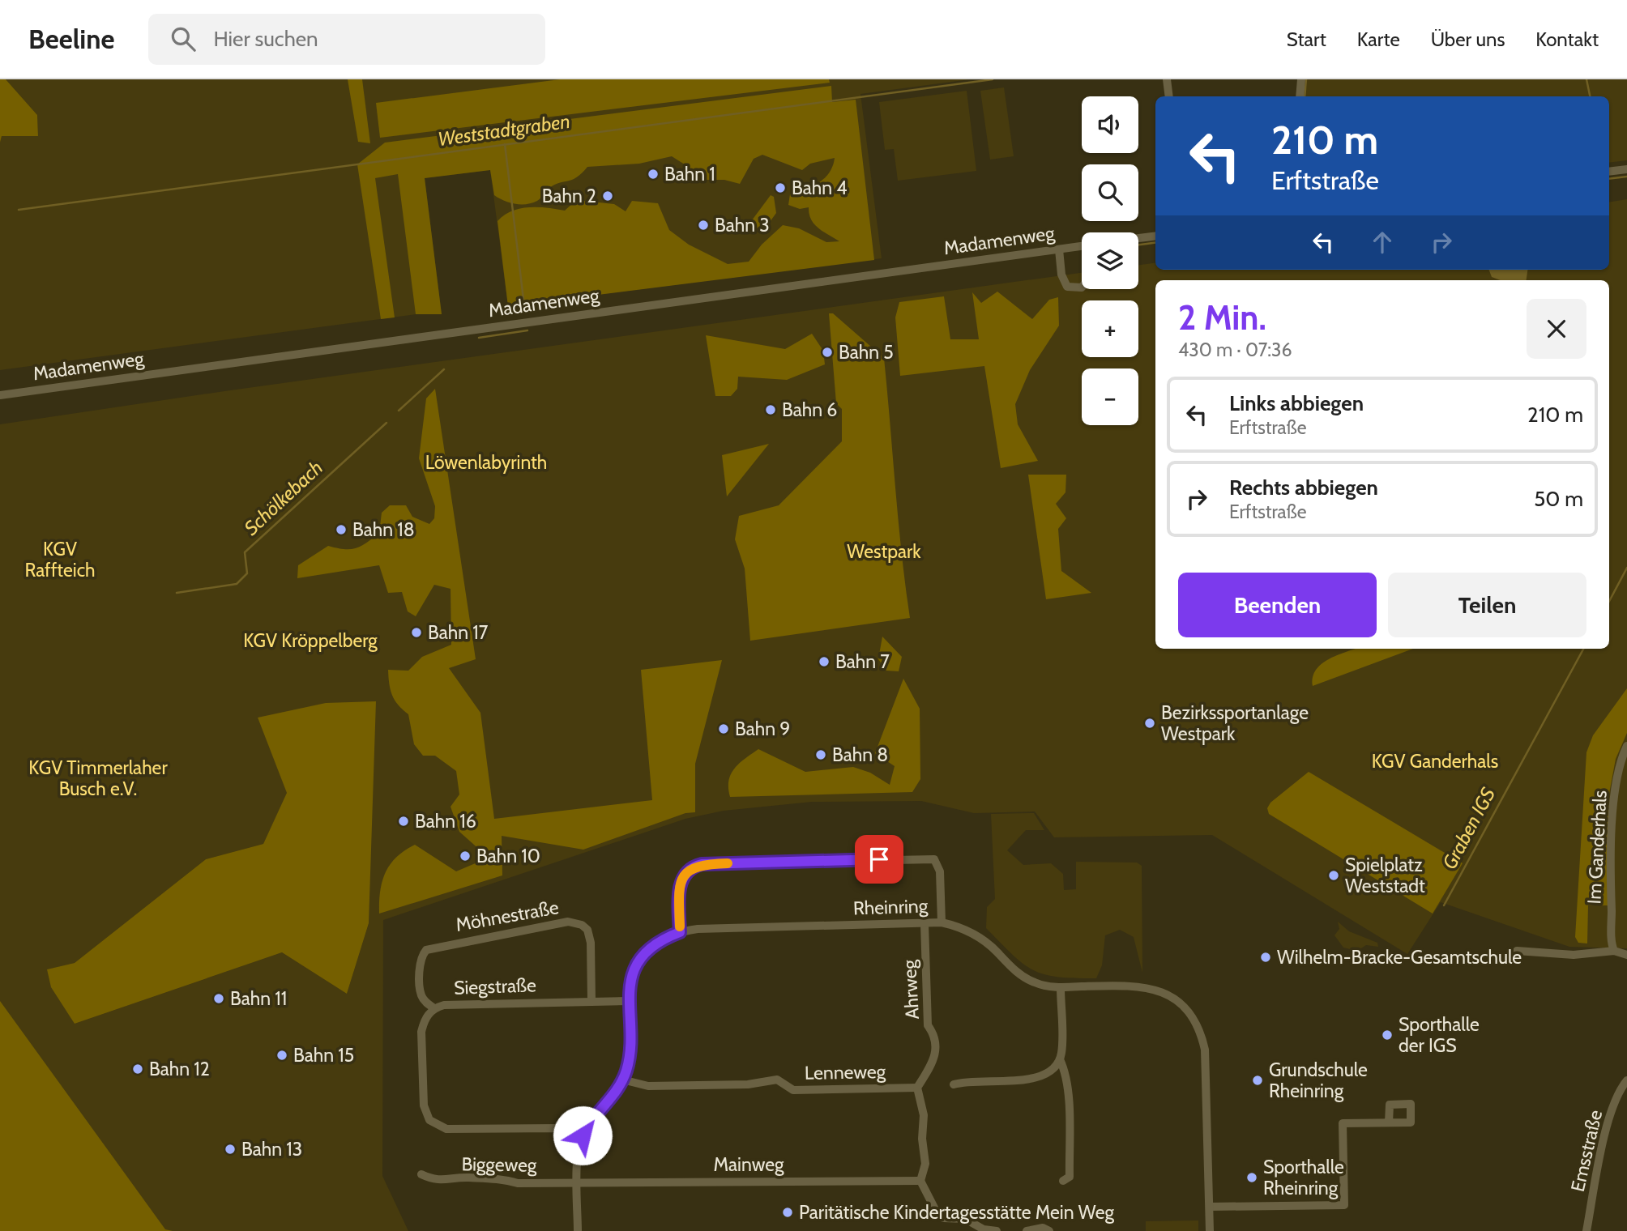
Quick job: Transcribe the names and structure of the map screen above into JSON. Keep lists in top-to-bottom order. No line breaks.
{"streets":{"street":["Madamenweg","Im Ganderhals","Rheinring","Möhnestraße","Siegstraße","Ahrweg","Lenneweg","Emsstraße","Biggeweg","Mainweg"]},"crossings":[["Rheinring","Siegstraße"],["Rheinring","Ahrweg"],["Rheinring","Lenneweg"],["Rheinring","Biggeweg"],["Rheinring","Mainweg"],["Möhnestraße","Siegstraße"],["Ahrweg","Lenneweg"],["Biggeweg","Mainweg"]],"water":["Weststadtgraben","Schölkebach","Graben IGS"],"parks":["Löwenlabyrinth","KGV Raffteich","Westpark","KGV Kröppelberg","KGV Ganderhals","KGV Timmerlaher Busch e.V."],"places":["Bahn 1","Bahn 4","Bahn 2","Bahn 3","Bahn 5","Bahn 6","Bahn 18","Bahn 17","Bahn 7","Bezirkssportanlage Westpark","Bahn 9","Bahn 8","Bahn 16","Bahn 10","Spielplatz Weststadt","Wilhelm-Bracke-Gesamtschule","Bahn 11","Sporthalle der IGS","Bahn 15","Bahn 12","Grundschule Rheinring","Bahn 13","Sporthalle Rheinring","Paritätische Kindertagesstätte Mein Weg"],"page":{"header":"Beeline","search":"Hier suchen","nav":["Start","Karte","Über uns","Kontakt"],"map_buttons":["+","−"],"turn":["210 m","Erftstraße"],"heading":["2 Min.","430 m · 07:36"],"list":[{"name":"Links abbiegen","note":"Erftstraße","value":"210 m"},{"name":"Rechts abbiegen","note":"Erftstraße","value":"50 m"}],"buttons":["Beenden","Teilen"]}}
